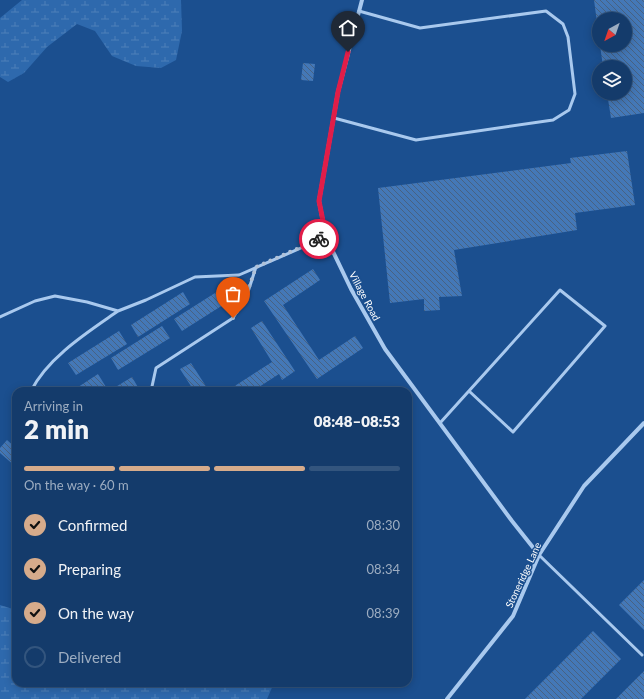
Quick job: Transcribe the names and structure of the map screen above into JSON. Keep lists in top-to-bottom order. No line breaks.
{"streets":{"street":["Village Road","Stoneridge Lane"]},"crossings":[["Village Road","Stoneridge Lane"]],"north":"bottom left","page":{"heading":["2 min","Arriving in","08:48–08:53"],"bar":"On the way · 60 m","list":[["Confirmed","08:30"],["Preparing","08:34"],["On the way","08:39"],"Delivered"]}}
